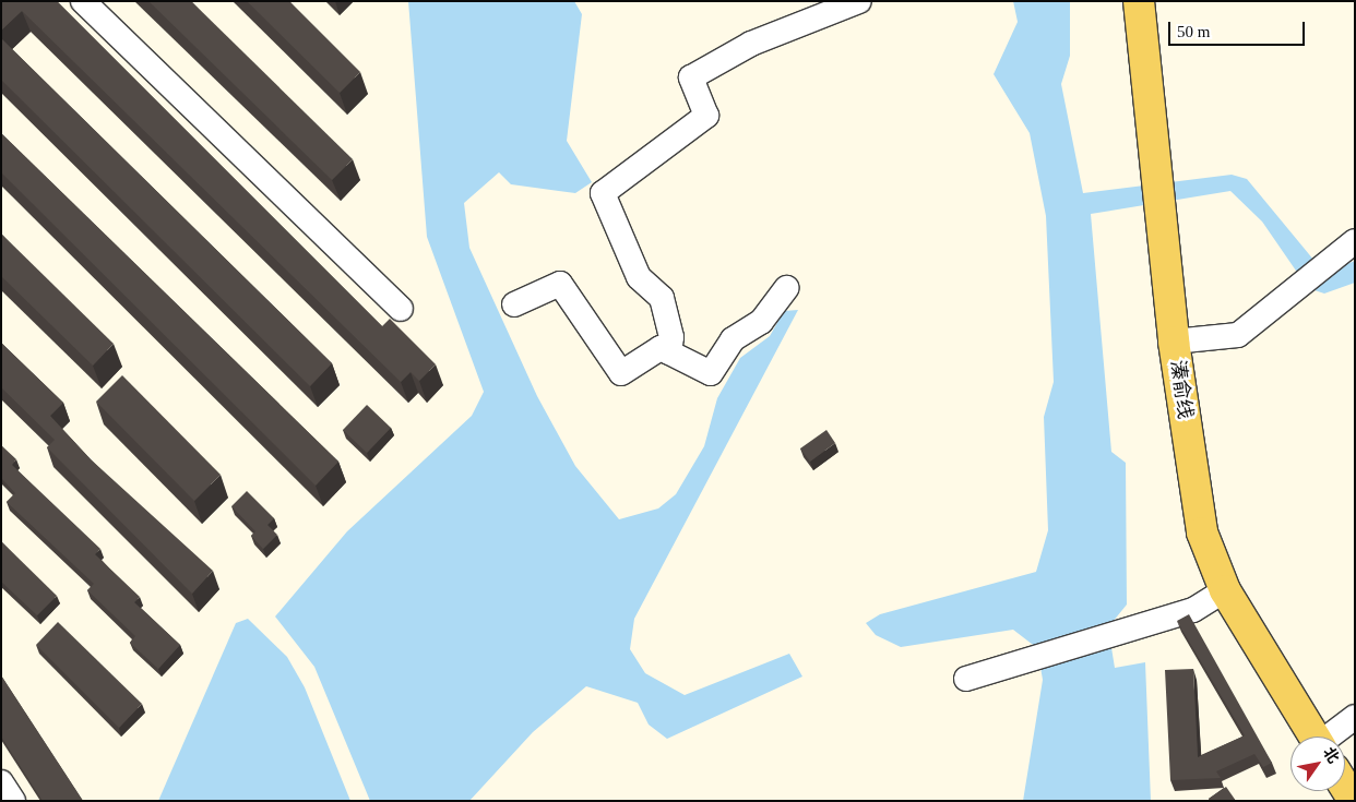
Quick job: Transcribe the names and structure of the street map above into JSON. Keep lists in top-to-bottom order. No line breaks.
{"streets":{"main road":["溱俞线"]},"scale_bar":"50 m","north":"top right"}
